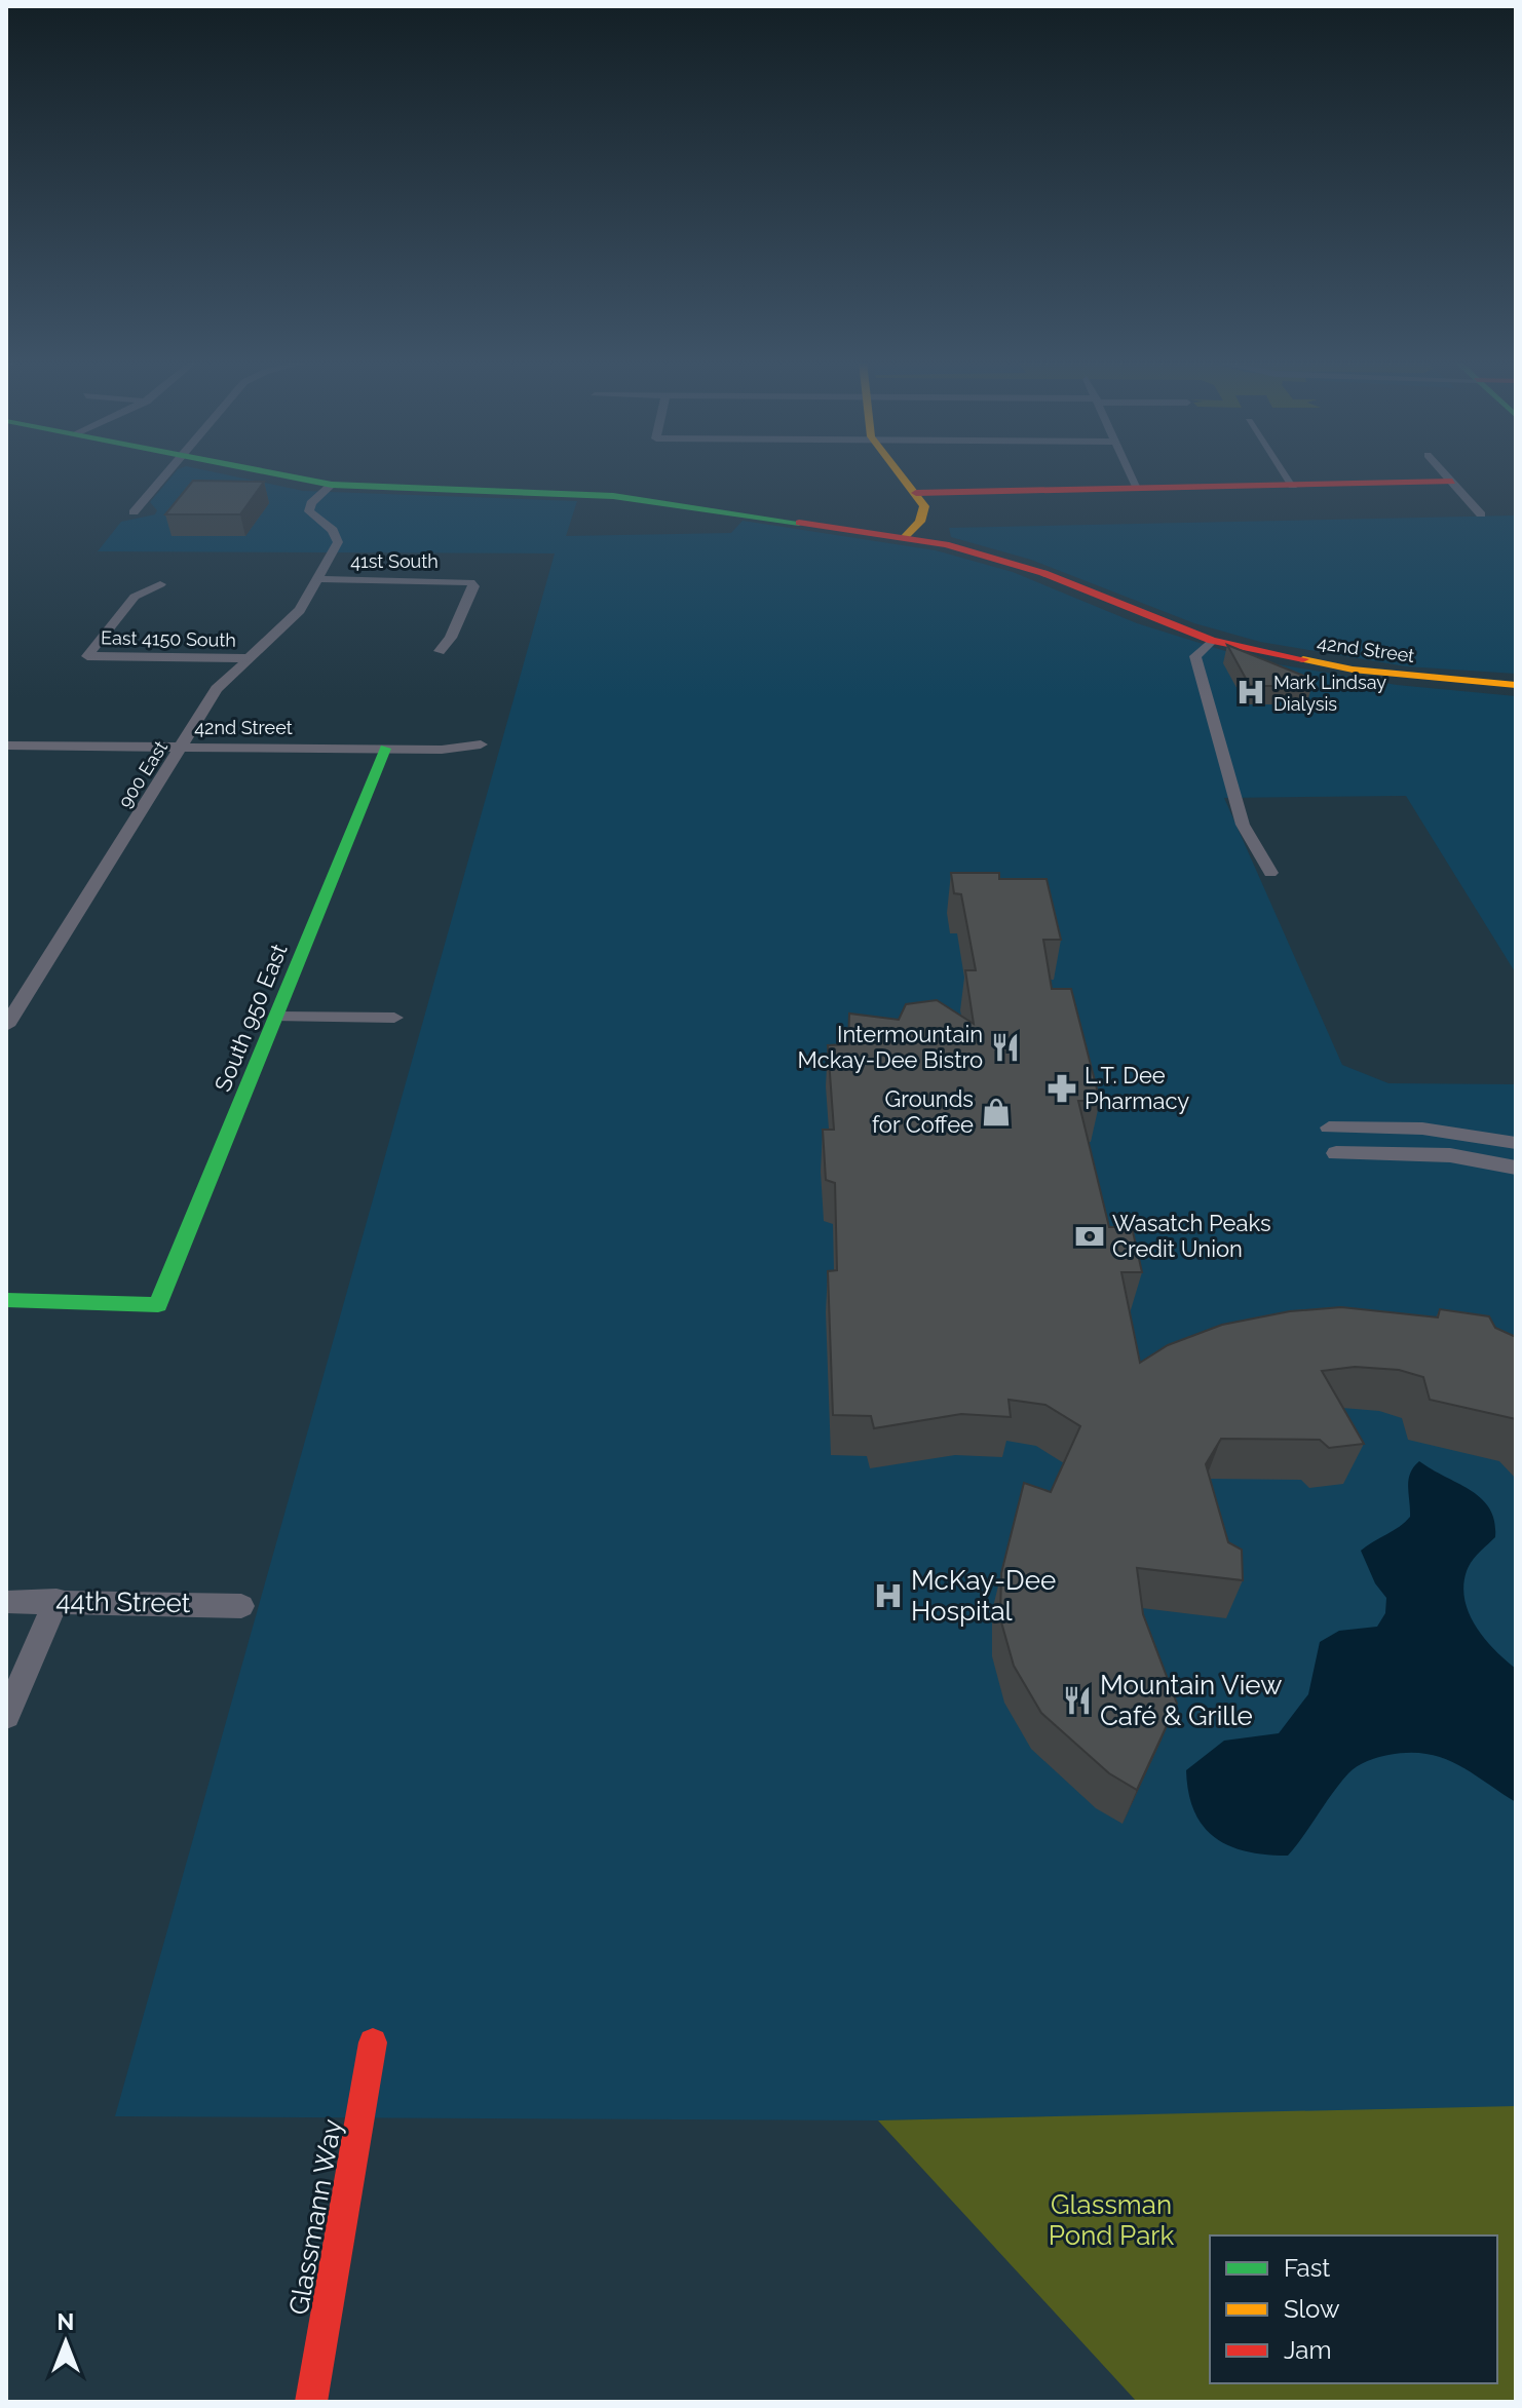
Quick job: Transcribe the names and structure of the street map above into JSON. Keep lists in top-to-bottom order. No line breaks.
{"streets":{"street":["41st South","East 4150 South","42nd Street","900 East","South 950 East","44th Street","Glassmann Way"]},"crossings":[["41st South","900 East"],["East 4150 South","900 East"],["42nd Street","900 East"],["42nd Street","South 950 East"]],"parks":["Glassman Pond Park"],"places":{"hospital":["Mark Lindsay Dialysis","McKay-Dee Hospital"],"restaurant":["Intermountain Mckay-Dee Bistro","Mountain View Café & Grille"],"pharmacy":["L.T. Dee Pharmacy"],"shop":["Grounds for Coffee"],"bank":["Wasatch Peaks Credit Union"]},"legend":["Fast","Slow","Jam"],"north":"top"}
